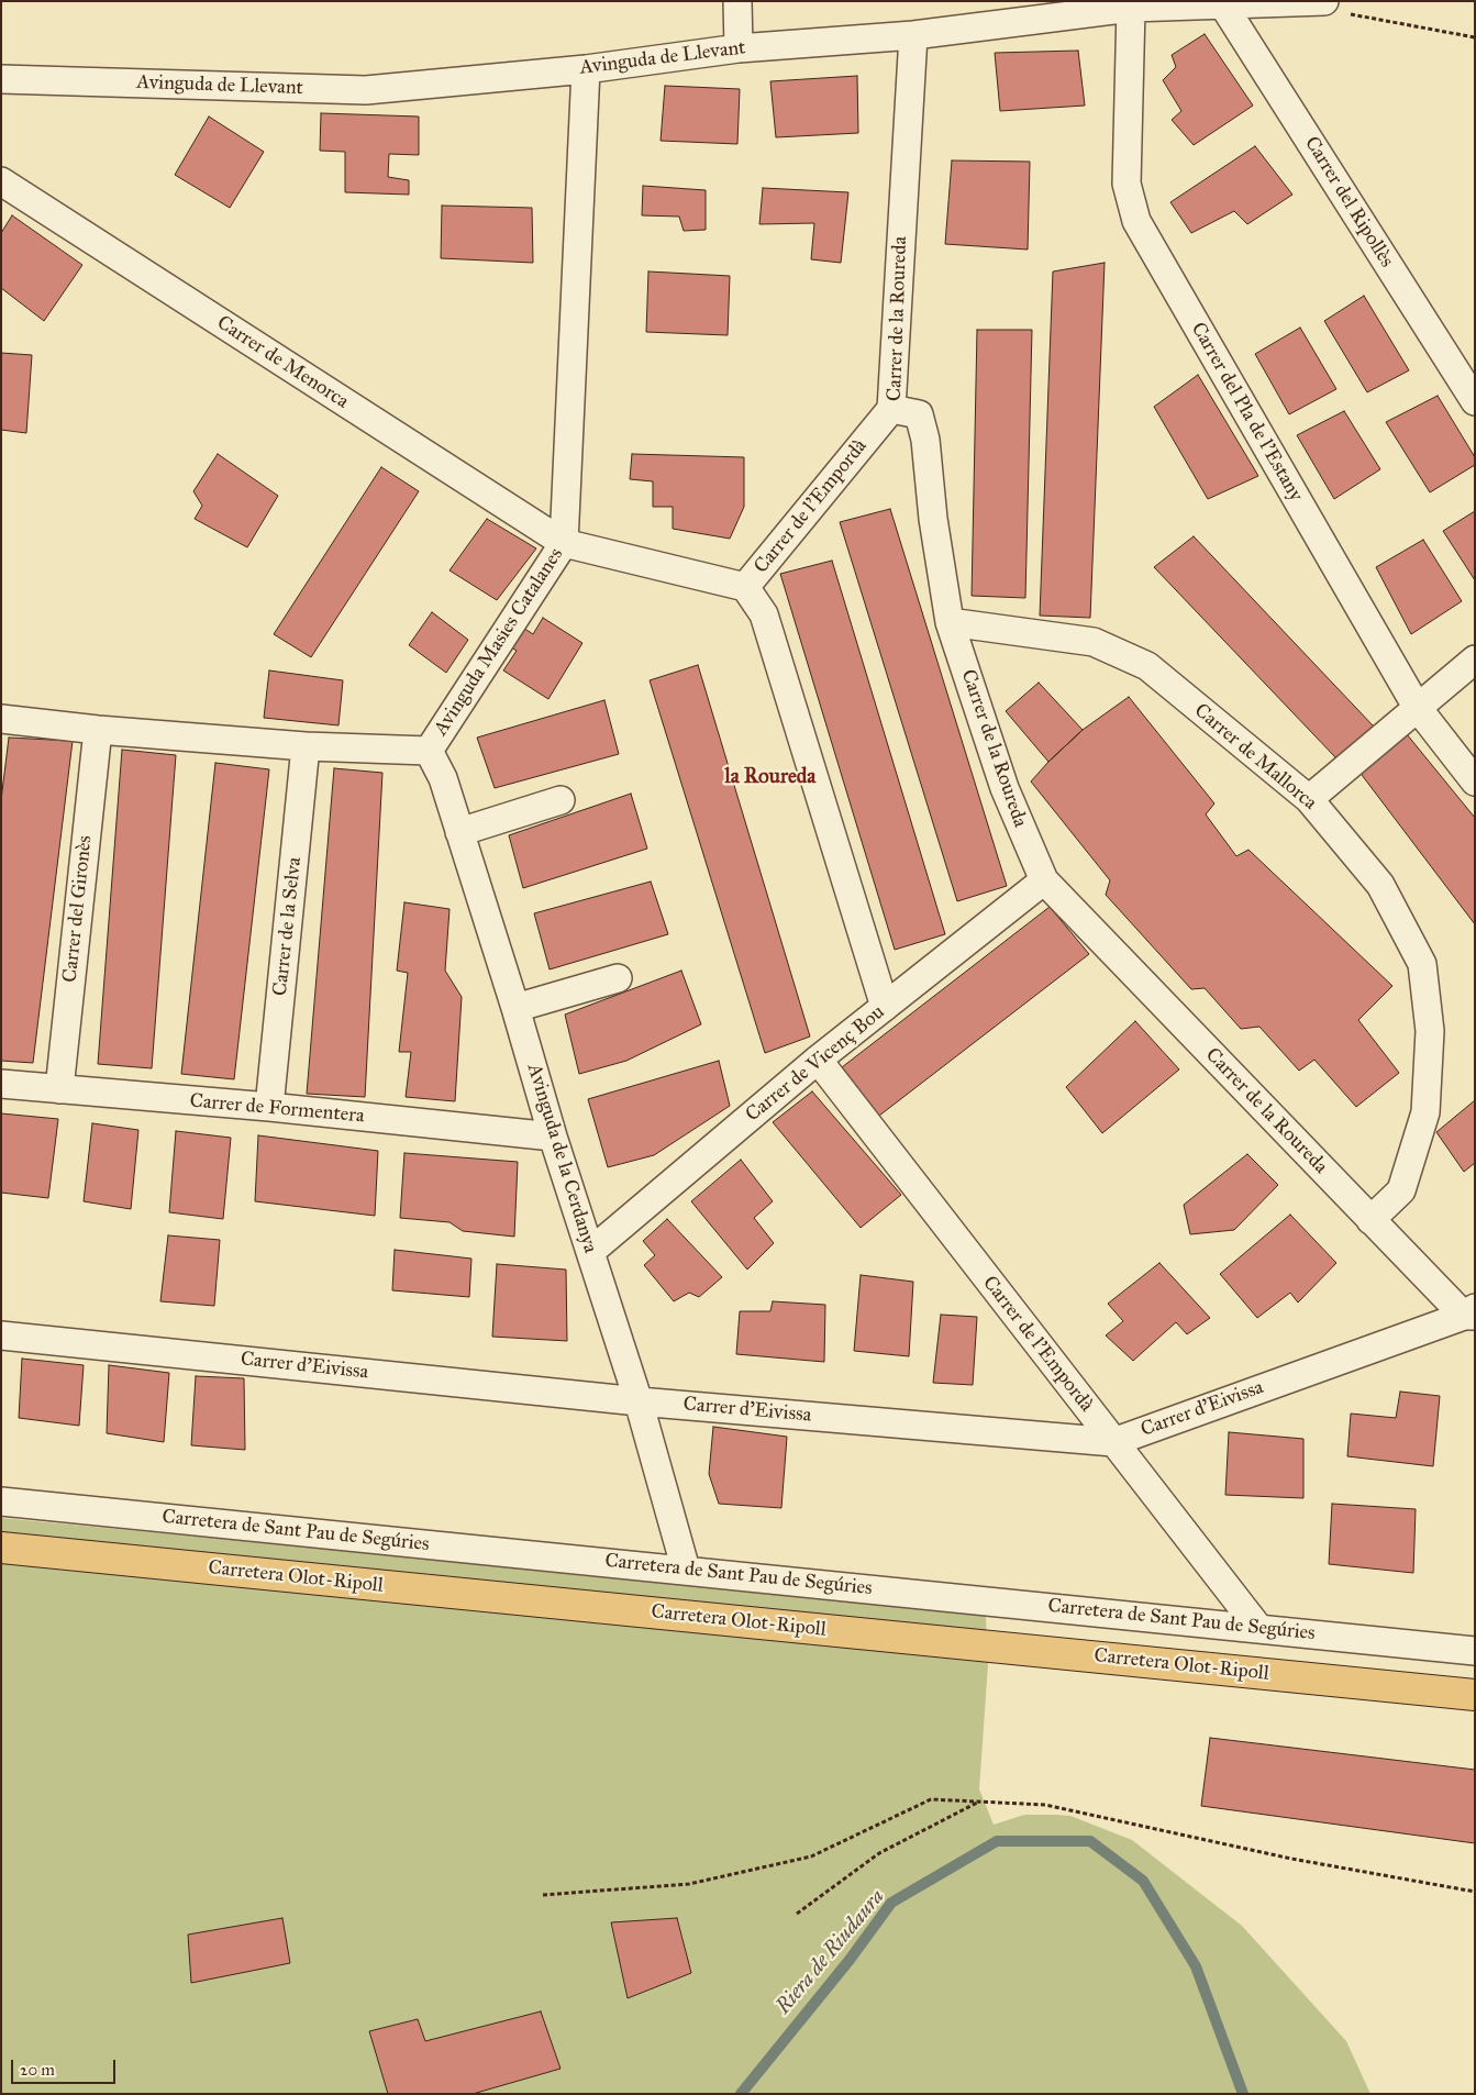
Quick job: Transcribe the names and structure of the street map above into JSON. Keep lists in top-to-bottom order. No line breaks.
{"streets":{"main road":["Carretera Olot-Ripoll"],"street":["Avinguda de Llevant","Carrer del Ripollès","Carrer de la Roureda","Carrer de Menorca","Carrer del Pla de l'Estany","Carrer de l'Empordà","Avinguda Masies Catalanes","Carrer de Mallorca","Carrer del Gironès","Carrer de la Selva","Carrer de Vicenç Bou","Carrer de Formentera","Avinguda de la Cerdanya","Carrer d'Eivissa","Carretera de Sant Pau de Segúries"]},"crossings":[["Avinguda de Llevant","Carrer del Ripollès"],["Avinguda de Llevant","Carrer de la Roureda"],["Avinguda de Llevant","Carrer del Pla de l'Estany"],["Avinguda de Llevant","Avinguda Masies Catalanes"],["Carrer de la Roureda","Carrer de l'Empordà"],["Carrer de la Roureda","Carrer de Mallorca"],["Carrer de la Roureda","Carrer de Vicenç Bou"],["Carrer de la Roureda","Carrer d'Eivissa"],["Carrer de Menorca","Carrer de l'Empordà"],["Carrer de Menorca","Avinguda Masies Catalanes"],["Carrer de l'Empordà","Avinguda Masies Catalanes"],["Carrer de l'Empordà","Carrer de Vicenç Bou"],["Carrer de l'Empordà","Carrer d'Eivissa"],["Carrer de l'Empordà","Carretera de Sant Pau de Segúries"],["Avinguda Masies Catalanes","Carrer del Gironès"],["Avinguda Masies Catalanes","Carrer de la Selva"],["Avinguda Masies Catalanes","Avinguda de la Cerdanya"],["Carrer del Gironès","Carrer de Formentera"],["Carrer de la Selva","Carrer de Formentera"],["Carrer de Vicenç Bou","Avinguda de la Cerdanya"],["Carrer de Formentera","Avinguda de la Cerdanya"],["Avinguda de la Cerdanya","Carrer d'Eivissa"],["Avinguda de la Cerdanya","Carretera de Sant Pau de Segúries"]],"districts":["la Roureda"],"water":["Riera de Riudaura"],"scale_bar":"20 m"}
